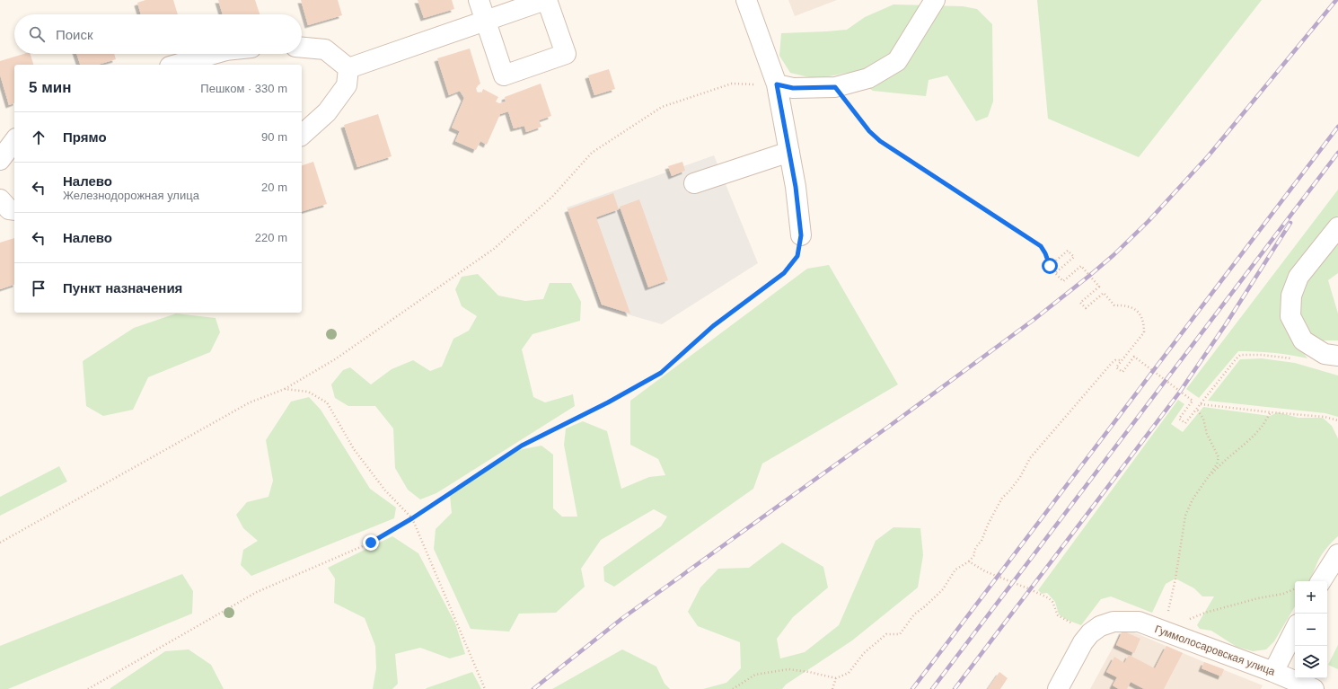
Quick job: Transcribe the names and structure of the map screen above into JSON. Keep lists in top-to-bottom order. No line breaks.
{"streets":{"street":["Гуммолосаровская улица"]},"page":{"search":"Поиск","heading":["5 мин","Пешком · 330 m"],"list":[["Прямо","90 m"],["Налево","Железнодорожная улица","20 m"],["Налево","220 m"],"Пункт назначения"],"map_buttons":["+","−"]}}
